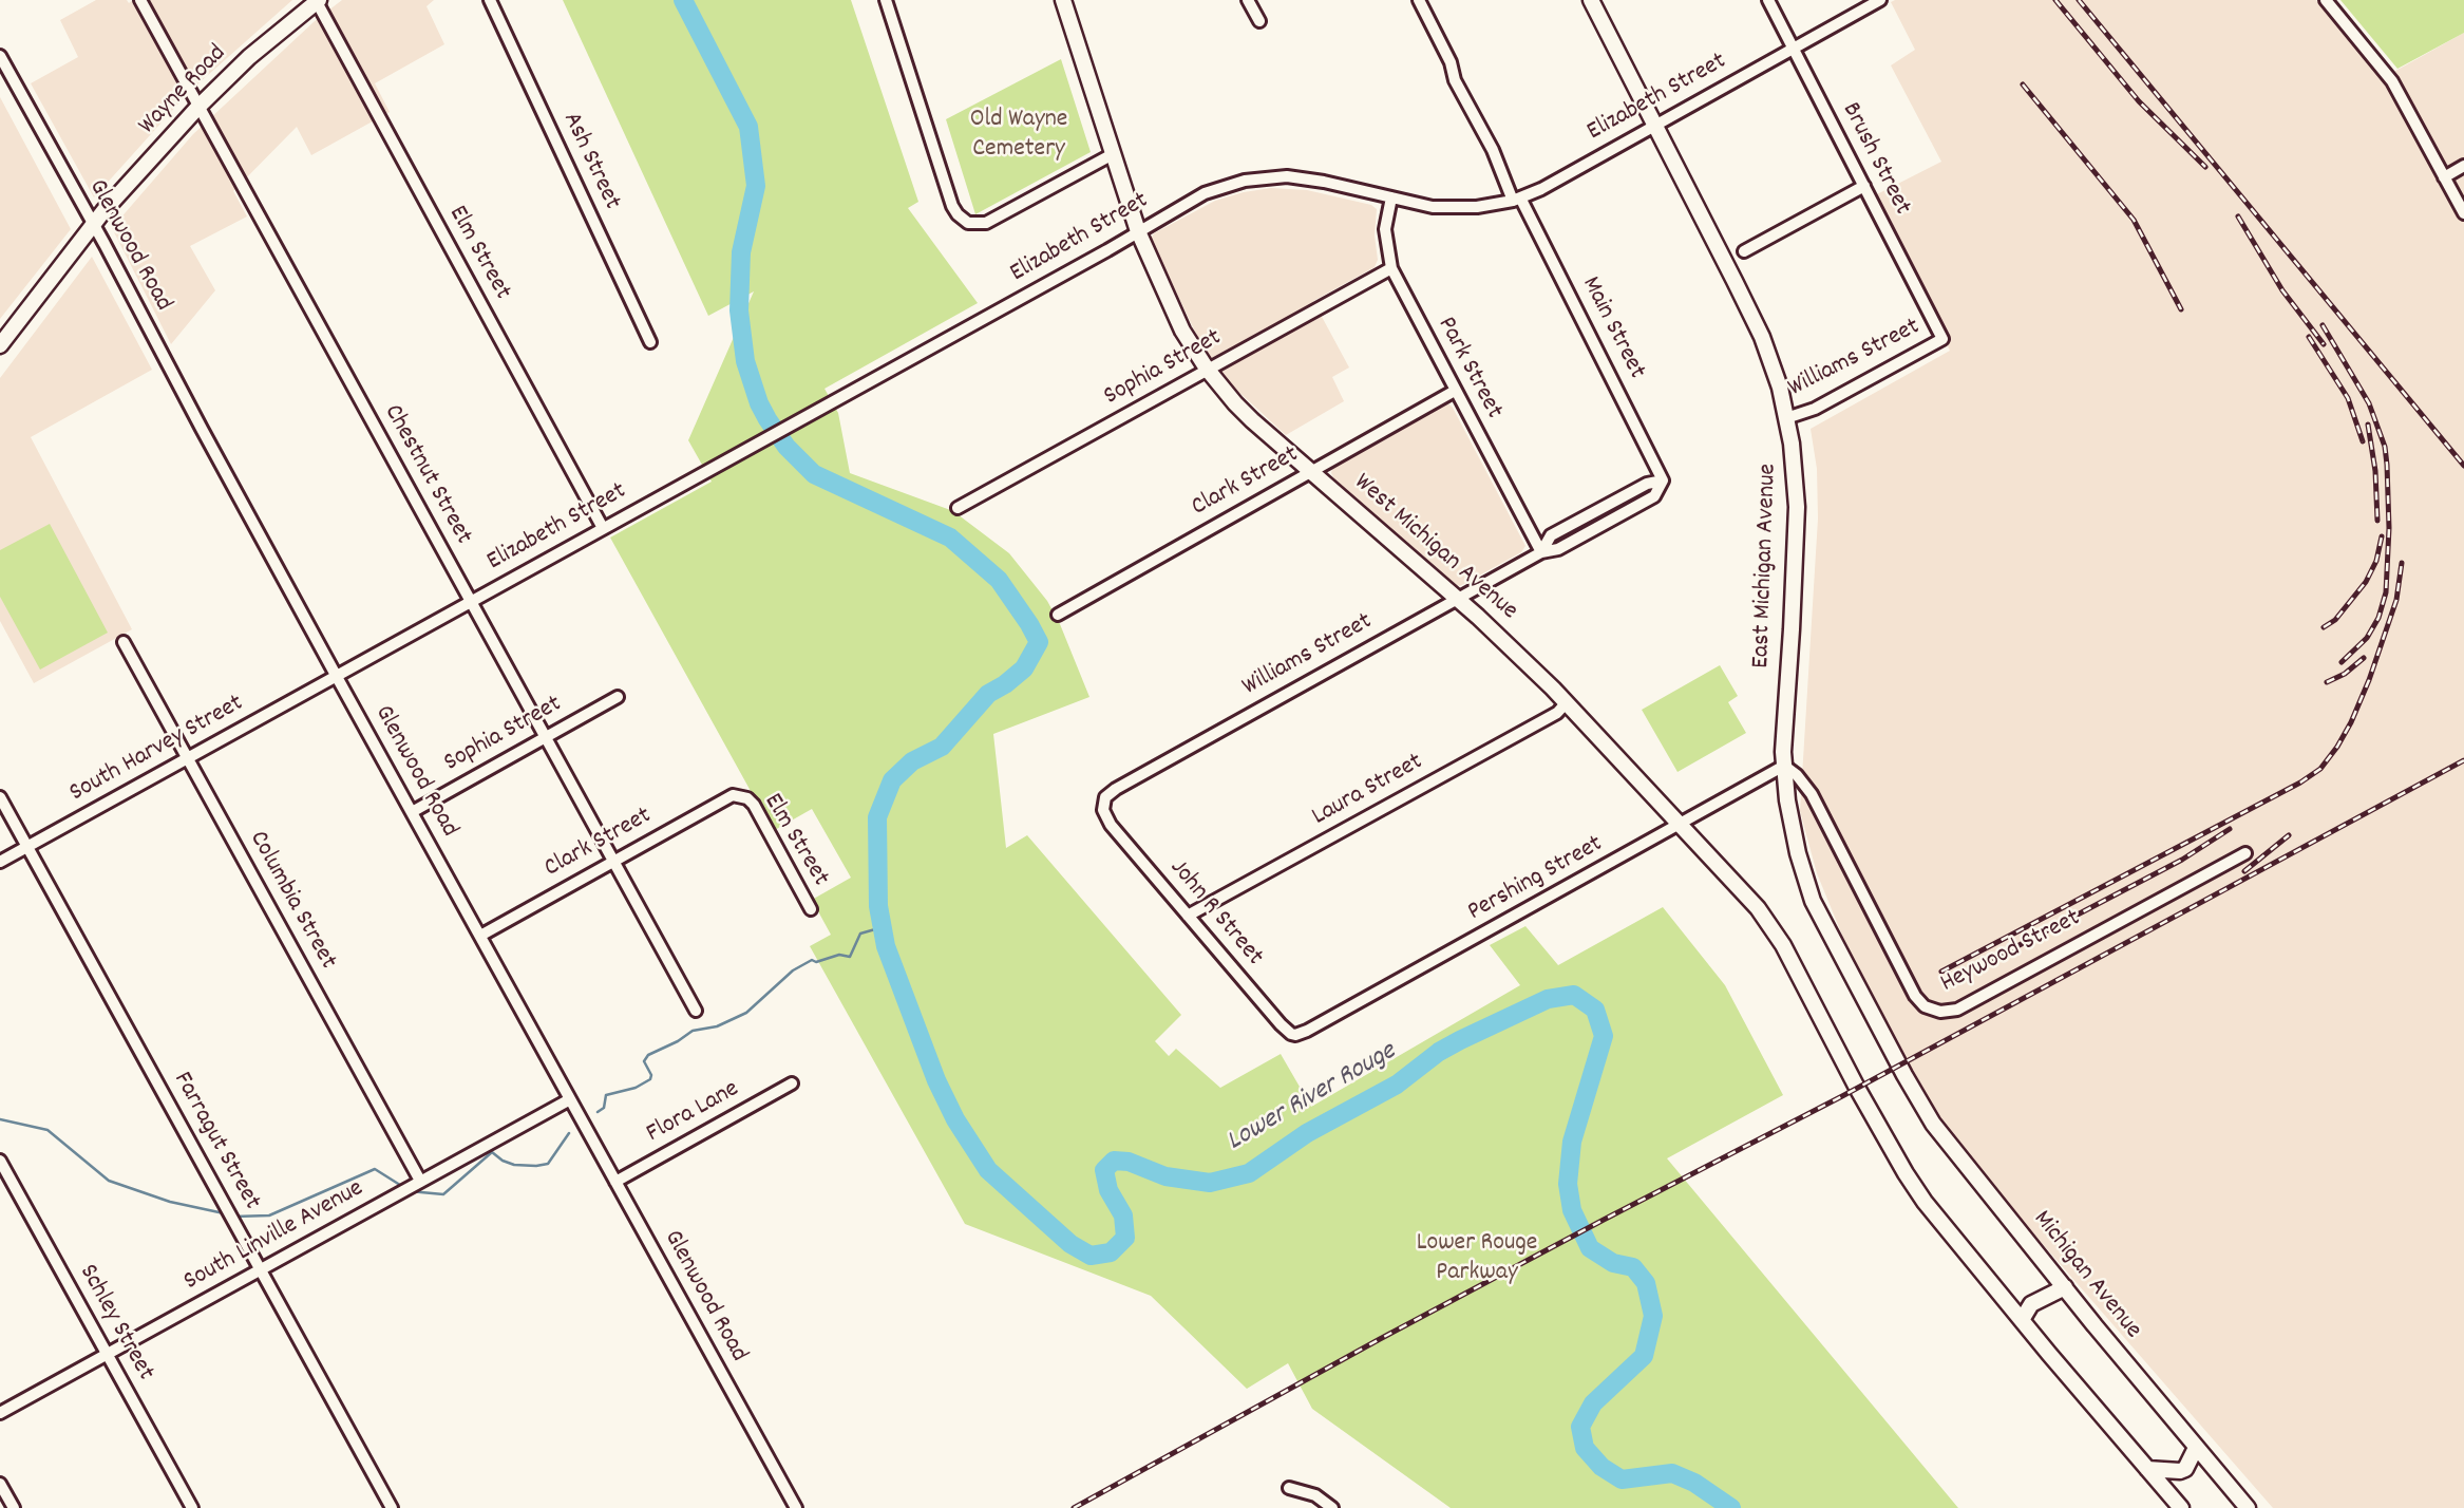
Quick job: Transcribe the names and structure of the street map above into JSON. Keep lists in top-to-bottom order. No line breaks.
{"streets":{"main road":["Wayne Road","West Michigan Avenue","East Michigan Avenue","Michigan Avenue"],"street":["Elizabeth Street","Brush Street","Ash Street","Glenwood Road","Elm Street","Main Street","Williams Street","Sophia Street","Park Street","Chestnut Street","Clark Street","South Harvey Street","Laura Street","Pershing Street","Columbia Street","John R Street","Heywood Street","Flora Lane","Farragut Street","South Linville Avenue","Schley Street"]},"crossings":[["Wayne Road","Glenwood Road"],["Wayne Road","Elm Street"],["Wayne Road","Chestnut Street"],["Elizabeth Street","Brush Street"],["Elizabeth Street","Glenwood Road"],["Elizabeth Street","Elm Street"],["Elizabeth Street","Main Street"],["Elizabeth Street","Park Street"],["Elizabeth Street","Chestnut Street"],["Elizabeth Street","West Michigan Avenue"],["Elizabeth Street","East Michigan Avenue"],["Elizabeth Street","South Harvey Street"],["Brush Street","Williams Street"],["Glenwood Road","Sophia Street"],["Glenwood Road","Clark Street"],["Glenwood Road","South Harvey Street"],["Glenwood Road","Flora Lane"],["Glenwood Road","South Linville Avenue"],["Elm Street","Clark Street"],["Main Street","Williams Street"],["Williams Street","Park Street"],["Williams Street","West Michigan Avenue"],["Williams Street","East Michigan Avenue"],["Williams Street","John R Street"],["Sophia Street","Park Street"],["Sophia Street","Chestnut Street"],["Sophia Street","West Michigan Avenue"],["Park Street","Clark Street"],["Chestnut Street","Clark Street"],["Clark Street","West Michigan Avenue"],["West Michigan Avenue","Laura Street"],["West Michigan Avenue","Pershing Street"],["East Michigan Avenue","Pershing Street"],["East Michigan Avenue","Heywood Street"],["East Michigan Avenue","Michigan Avenue"],["South Harvey Street","Columbia Street"],["South Harvey Street","Farragut Street"],["Laura Street","John R Street"],["Pershing Street","John R Street"],["Pershing Street","Heywood Street"],["Columbia Street","South Linville Avenue"],["Farragut Street","South Linville Avenue"],["South Linville Avenue","Schley Street"]],"water":["Lower River Rouge"],"parks":["Old Wayne Cemetery","Lower Rouge Parkway"]}
